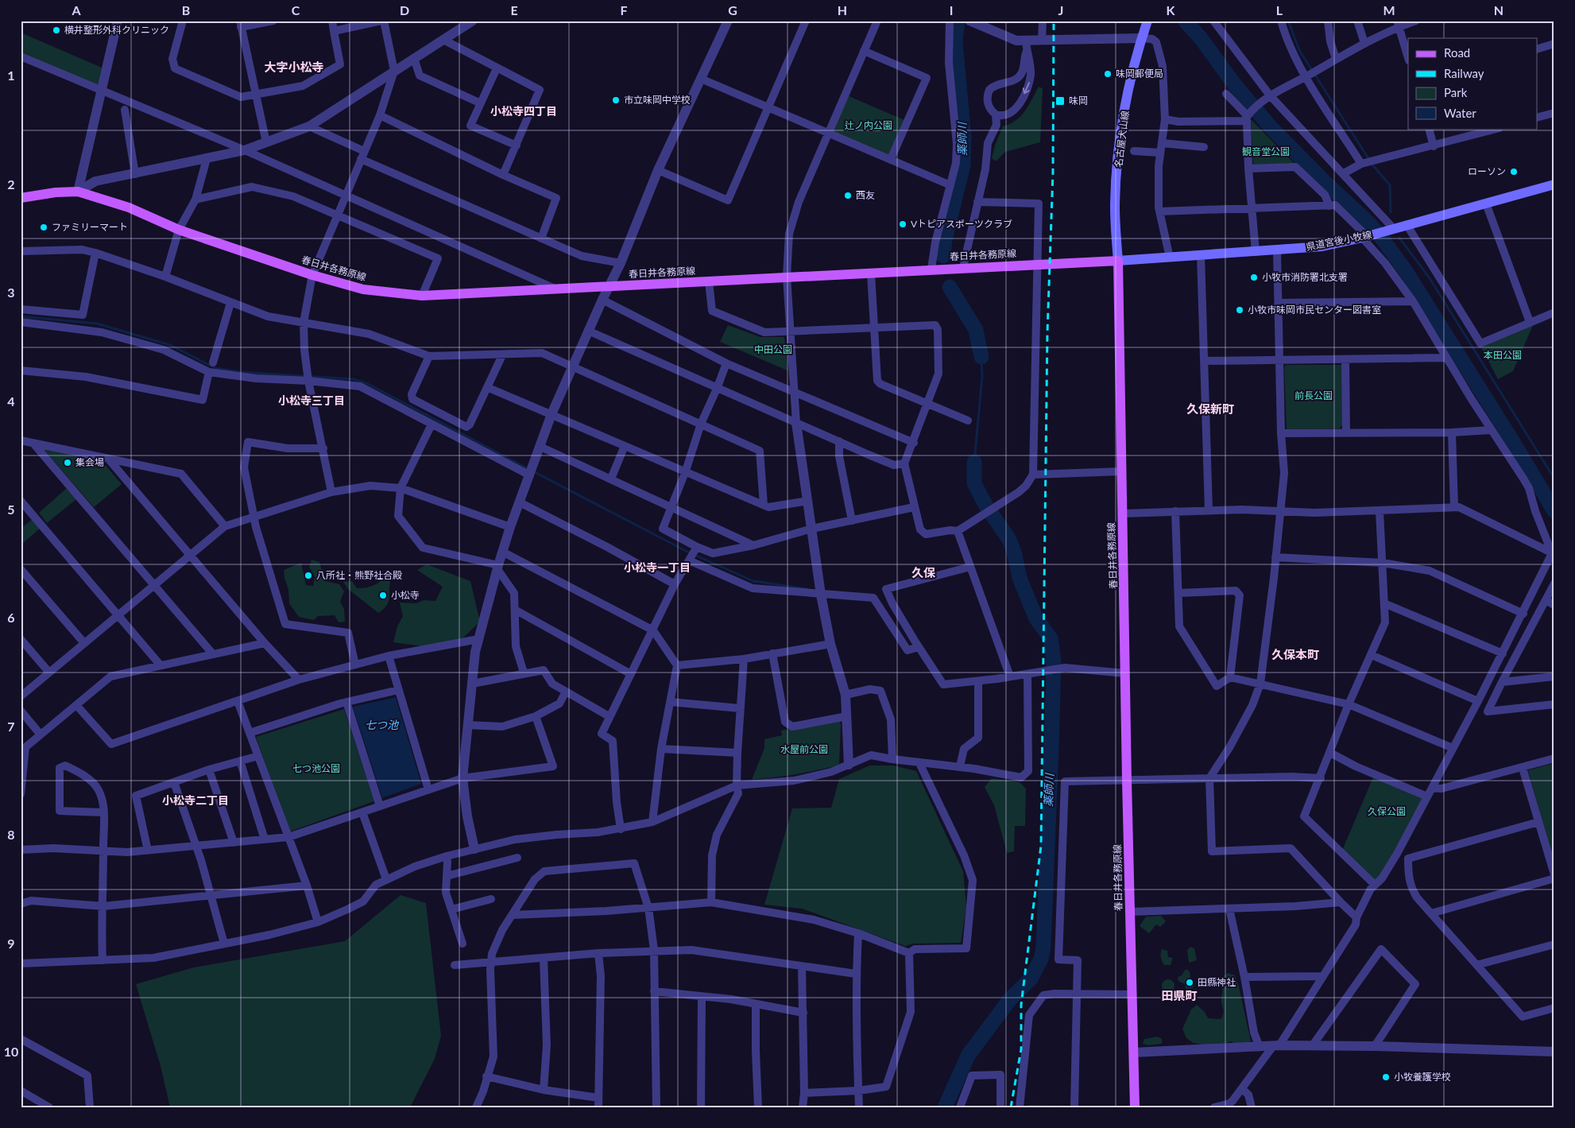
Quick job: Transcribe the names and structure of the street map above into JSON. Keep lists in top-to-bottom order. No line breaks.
{"streets":{"main road":["名古屋犬山線","県道宮後小牧線","春日井各務原線"]},"crossings":[["名古屋犬山線","県道宮後小牧線"],["名古屋犬山線","春日井各務原線"],["県道宮後小牧線","春日井各務原線"]],"districts":["大字小松寺","小松寺四丁目","小松寺三丁目","久保新町","小松寺一丁目","久保","久保本町","小松寺二丁目","田県町"],"water":["薬師川","七つ池"],"parks":["辻ノ内公園","観音堂公園","中田公園","本田公園","前長公園","水屋前公園","七つ池公園","久保公園"],"places":{"other":["横井整形外科クリニック","味岡郵便局","市立味岡中学校","ローソン","西友","Vトピアスポーツクラブ","ファミリーマート","小牧市消防署北支署","小牧市味岡市民センター図書室","集会場","八所社・熊野社合殿","小松寺","田縣神社","小牧養護学校"],"transit":["味岡"]},"legend":["Road","Railway","Park","Water"],"grid":{"columns":["A","B","C","D","E","F","G","H","I","J","K","L","M","N"],"rows":["1","2","3","4","5","6","7","8","9","10"]}}
